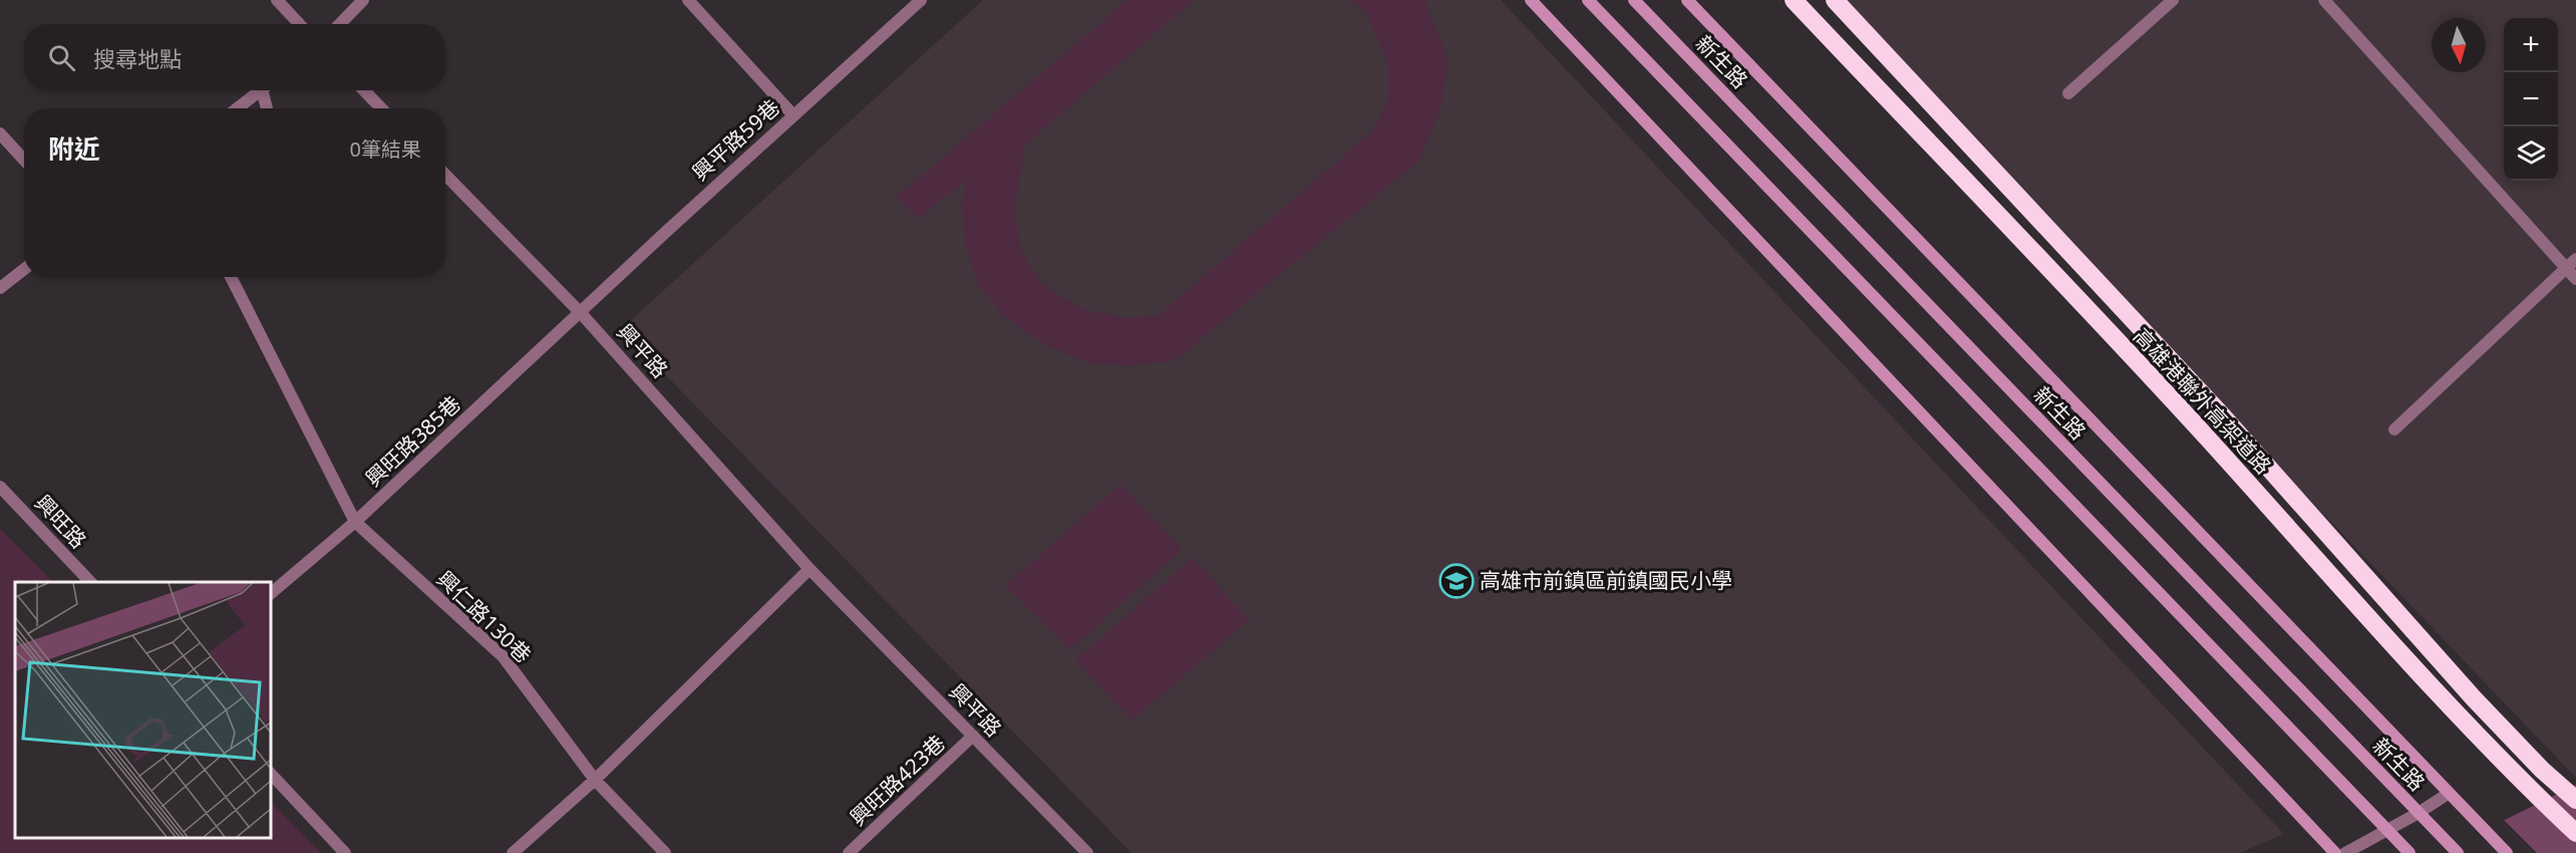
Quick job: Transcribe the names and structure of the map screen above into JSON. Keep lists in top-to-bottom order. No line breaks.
{"streets":{"highway":["高雄港聯外高架道路"],"street":["新生路","興平路59巷","興平路","興旺路385巷","興旺路","興仁路130巷","興旺路423巷"]},"crossings":[["興平路59巷","興平路"],["興平路59巷","興旺路385巷"],["興平路","興旺路385巷"],["興平路","興旺路423巷"],["興旺路385巷","興仁路130巷"]],"places":{"school or university":["高雄市前鎮區前鎮國民小學"]},"north":"bottom","page":{"map_buttons":["+","−"],"search":"搜尋地點","heading":["附近","0筆結果"]}}
